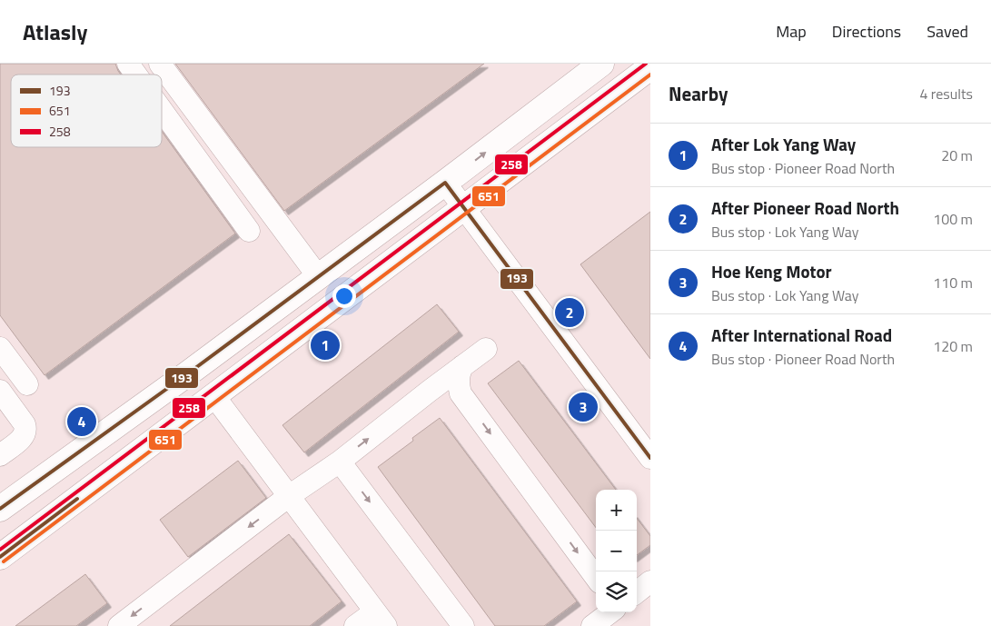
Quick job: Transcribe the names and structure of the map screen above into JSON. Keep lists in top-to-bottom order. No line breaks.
{"lines":["transit line 258","transit line 651","transit line 193"],"legend":["193","651","258"],"page":{"header":"Atlasly","nav":["Map","Directions","Saved"],"heading":["Nearby","4 results"],"list":[{"mark":"1","name":"After Lok Yang Way","note":"Bus stop · Pioneer Road North","value":"20 m"},{"mark":"2","name":"After Pioneer Road North","note":"Bus stop · Lok Yang Way","value":"100 m"},{"mark":"3","name":"Hoe Keng Motor","note":"Bus stop · Lok Yang Way","value":"110 m"},{"mark":"4","name":"After International Road","note":"Bus stop · Pioneer Road North","value":"120 m"}],"pins":["2","1","3","4"],"map_buttons":["+","−"]}}
